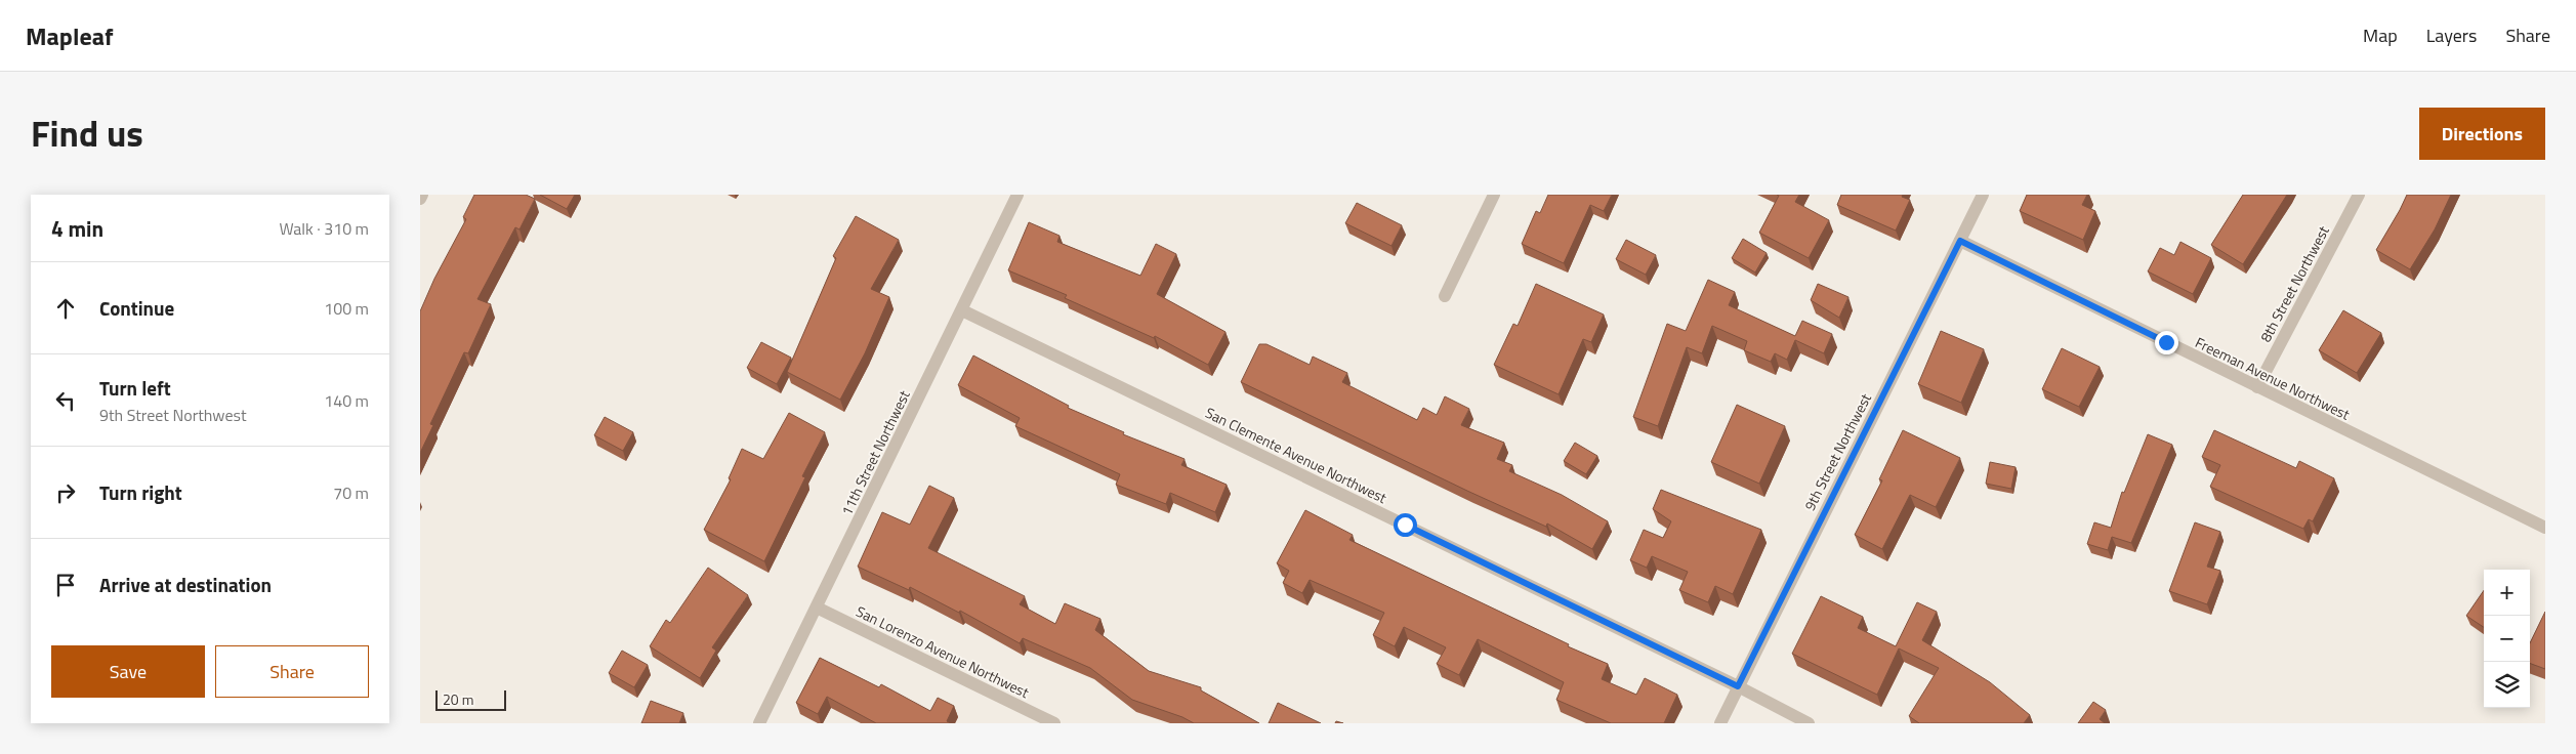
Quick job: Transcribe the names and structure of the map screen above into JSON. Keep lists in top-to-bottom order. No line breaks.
{"streets":{"street":["8th Street Northwest","Freeman Avenue Northwest","9th Street Northwest","11th Street Northwest","San Clemente Avenue Northwest","San Lorenzo Avenue Northwest"]},"crossings":[["8th Street Northwest","Freeman Avenue Northwest"],["Freeman Avenue Northwest","9th Street Northwest"],["9th Street Northwest","San Clemente Avenue Northwest"],["11th Street Northwest","San Clemente Avenue Northwest"],["11th Street Northwest","San Lorenzo Avenue Northwest"]],"scale_bar":"20 m","page":{"header":"Mapleaf","nav":["Map","Layers","Share"],"title":"Find us","buttons":["Directions",["Save","Share"]],"heading":["4 min","Walk · 310 m"],"list":[["Continue","100 m"],["Turn left","9th Street Northwest","140 m"],["Turn right","70 m"],"Arrive at destination"],"map_buttons":["+","−"],"scale":"20 m"}}
